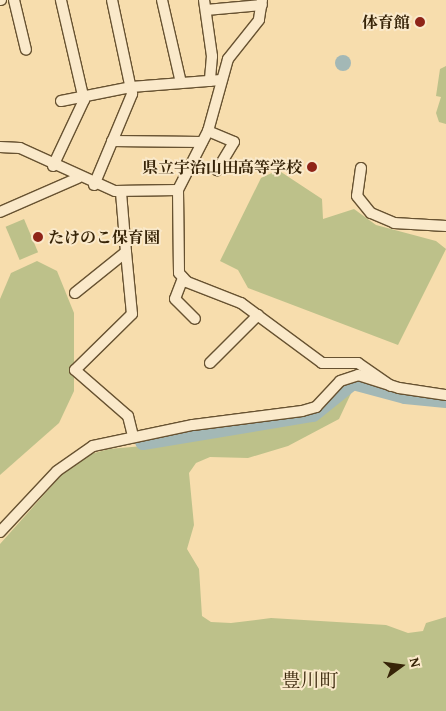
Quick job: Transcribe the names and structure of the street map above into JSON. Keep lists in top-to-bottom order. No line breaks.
{"districts":["豊川町"],"places":["体育館","県立宇治山田高等学校","たけのこ保育園"],"north":"right"}
